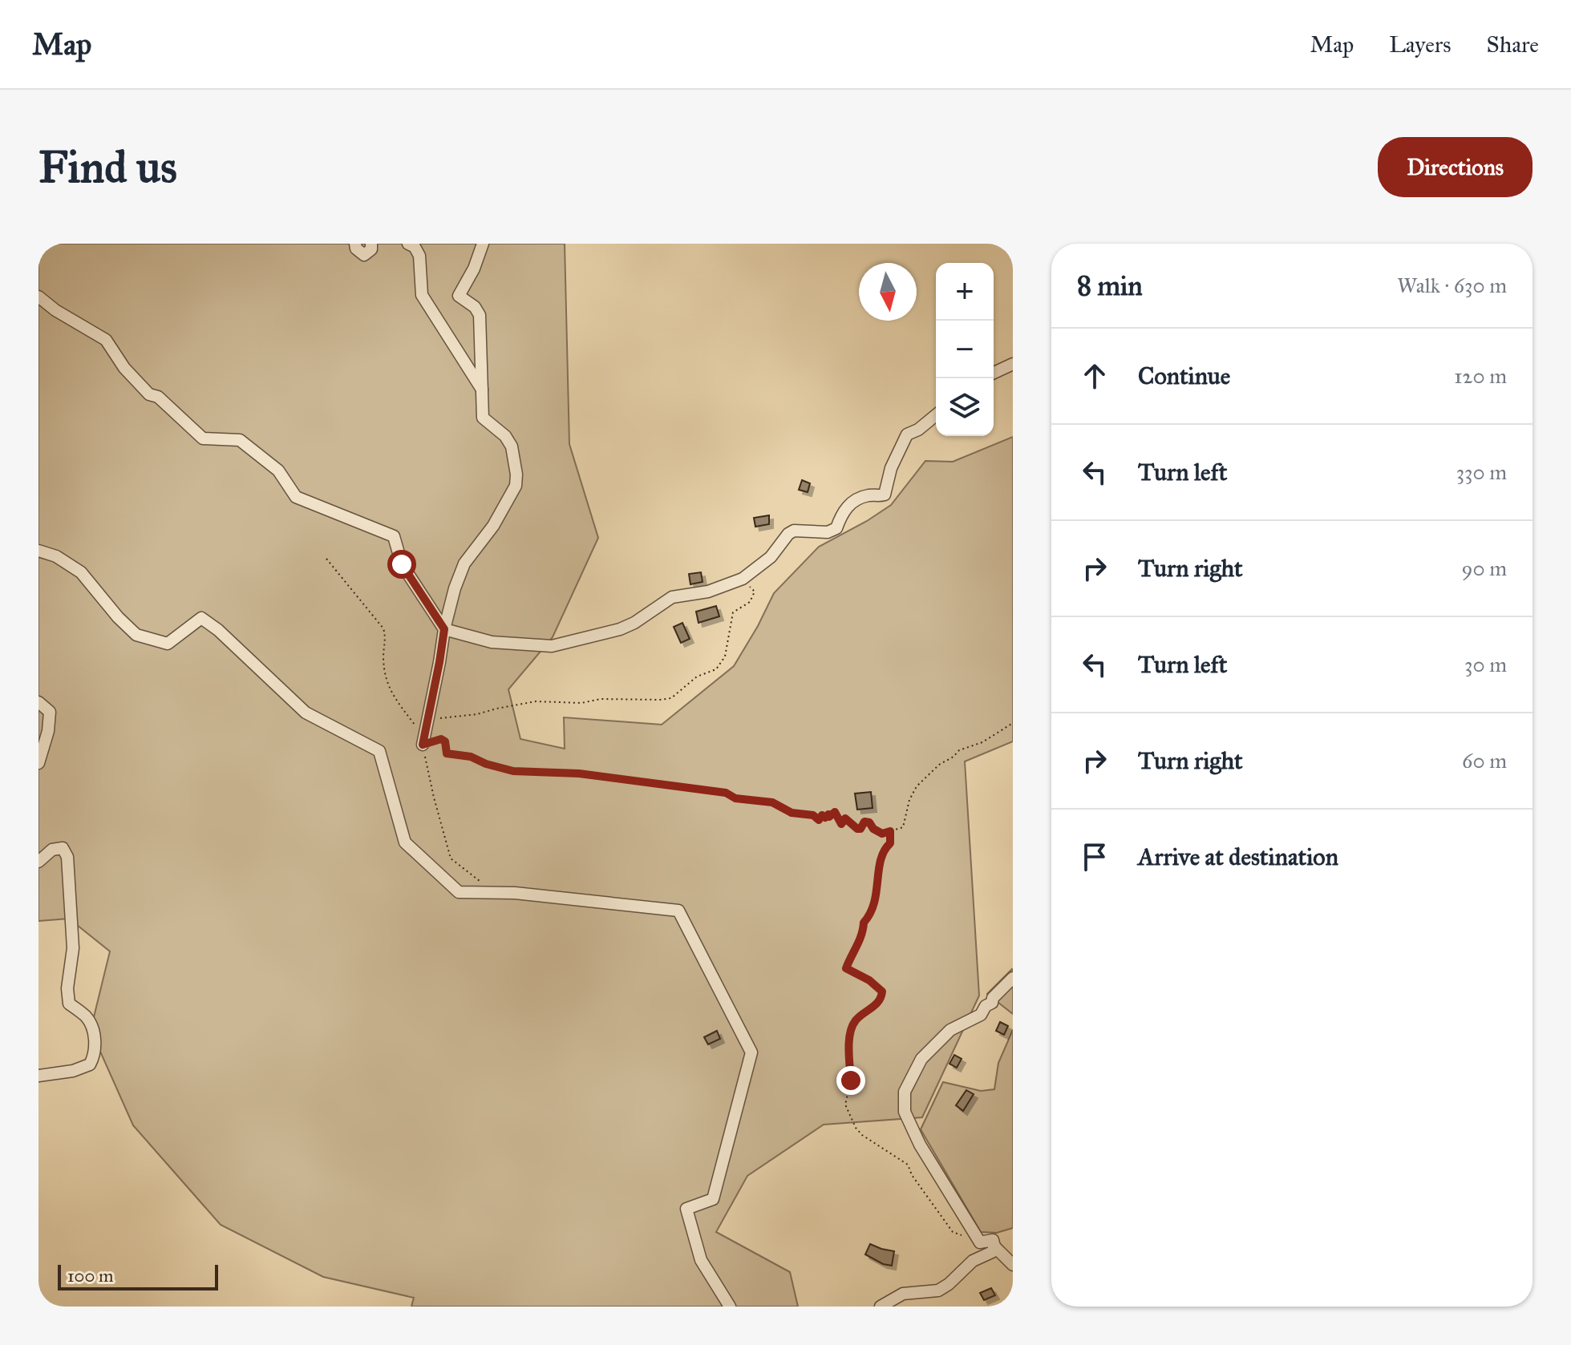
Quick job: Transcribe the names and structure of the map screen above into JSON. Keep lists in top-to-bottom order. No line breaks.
{"scale_bar":"100 m","north":"bottom","page":{"header":"Map","nav":["Map","Layers","Share"],"buttons":"Directions","title":"Find us","heading":["8 min","Walk · 630 m"],"map_buttons":["+","−"],"list":[["Continue","120 m"],["Turn left","330 m"],["Turn right","90 m"],["Turn left","30 m"],["Turn right","60 m"],"Arrive at destination"],"scale":"100 m"}}
